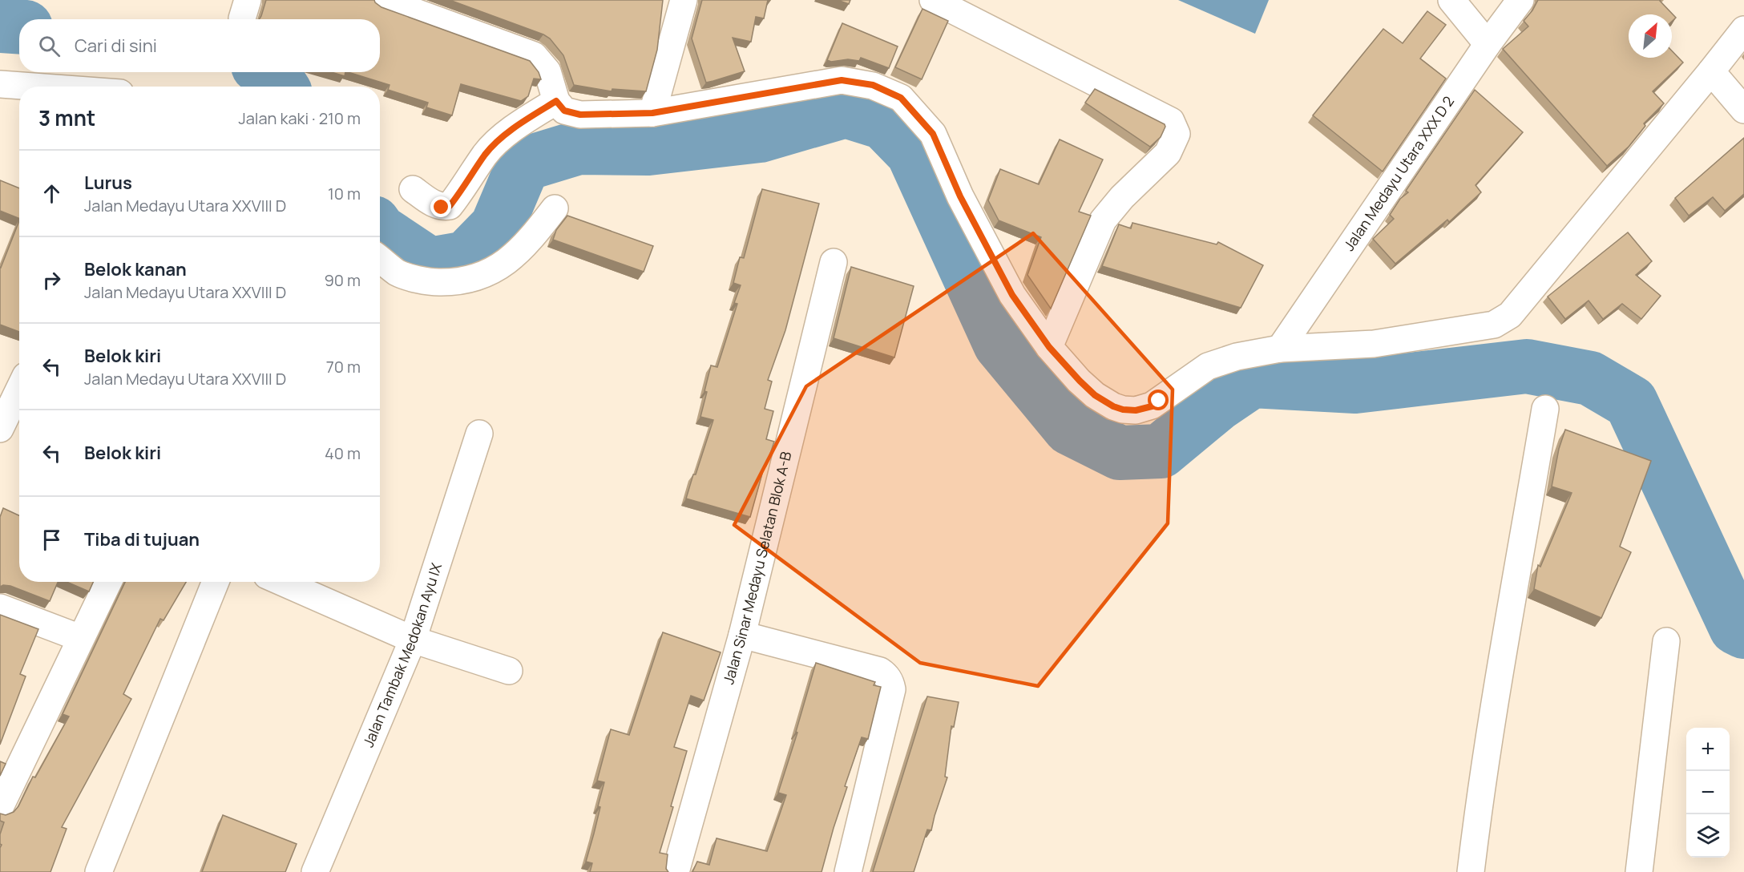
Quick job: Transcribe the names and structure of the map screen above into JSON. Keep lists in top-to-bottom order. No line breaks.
{"streets":{"street":["Jalan Medayu Utara XXX D 2","Jalan Sinar Medayu Selatan Blok A-B","Jalan Tambak Medokan Ayu IX"]},"north":"top right","page":{"search":"Cari di sini","heading":["3 mnt","Jalan kaki · 210 m"],"list":[["Lurus","Jalan Medayu Utara XXVIII D","10 m"],["Belok kanan","Jalan Medayu Utara XXVIII D","90 m"],["Belok kiri","Jalan Medayu Utara XXVIII D","70 m"],["Belok kiri","40 m"],"Tiba di tujuan"],"map_buttons":["+","−"]}}
